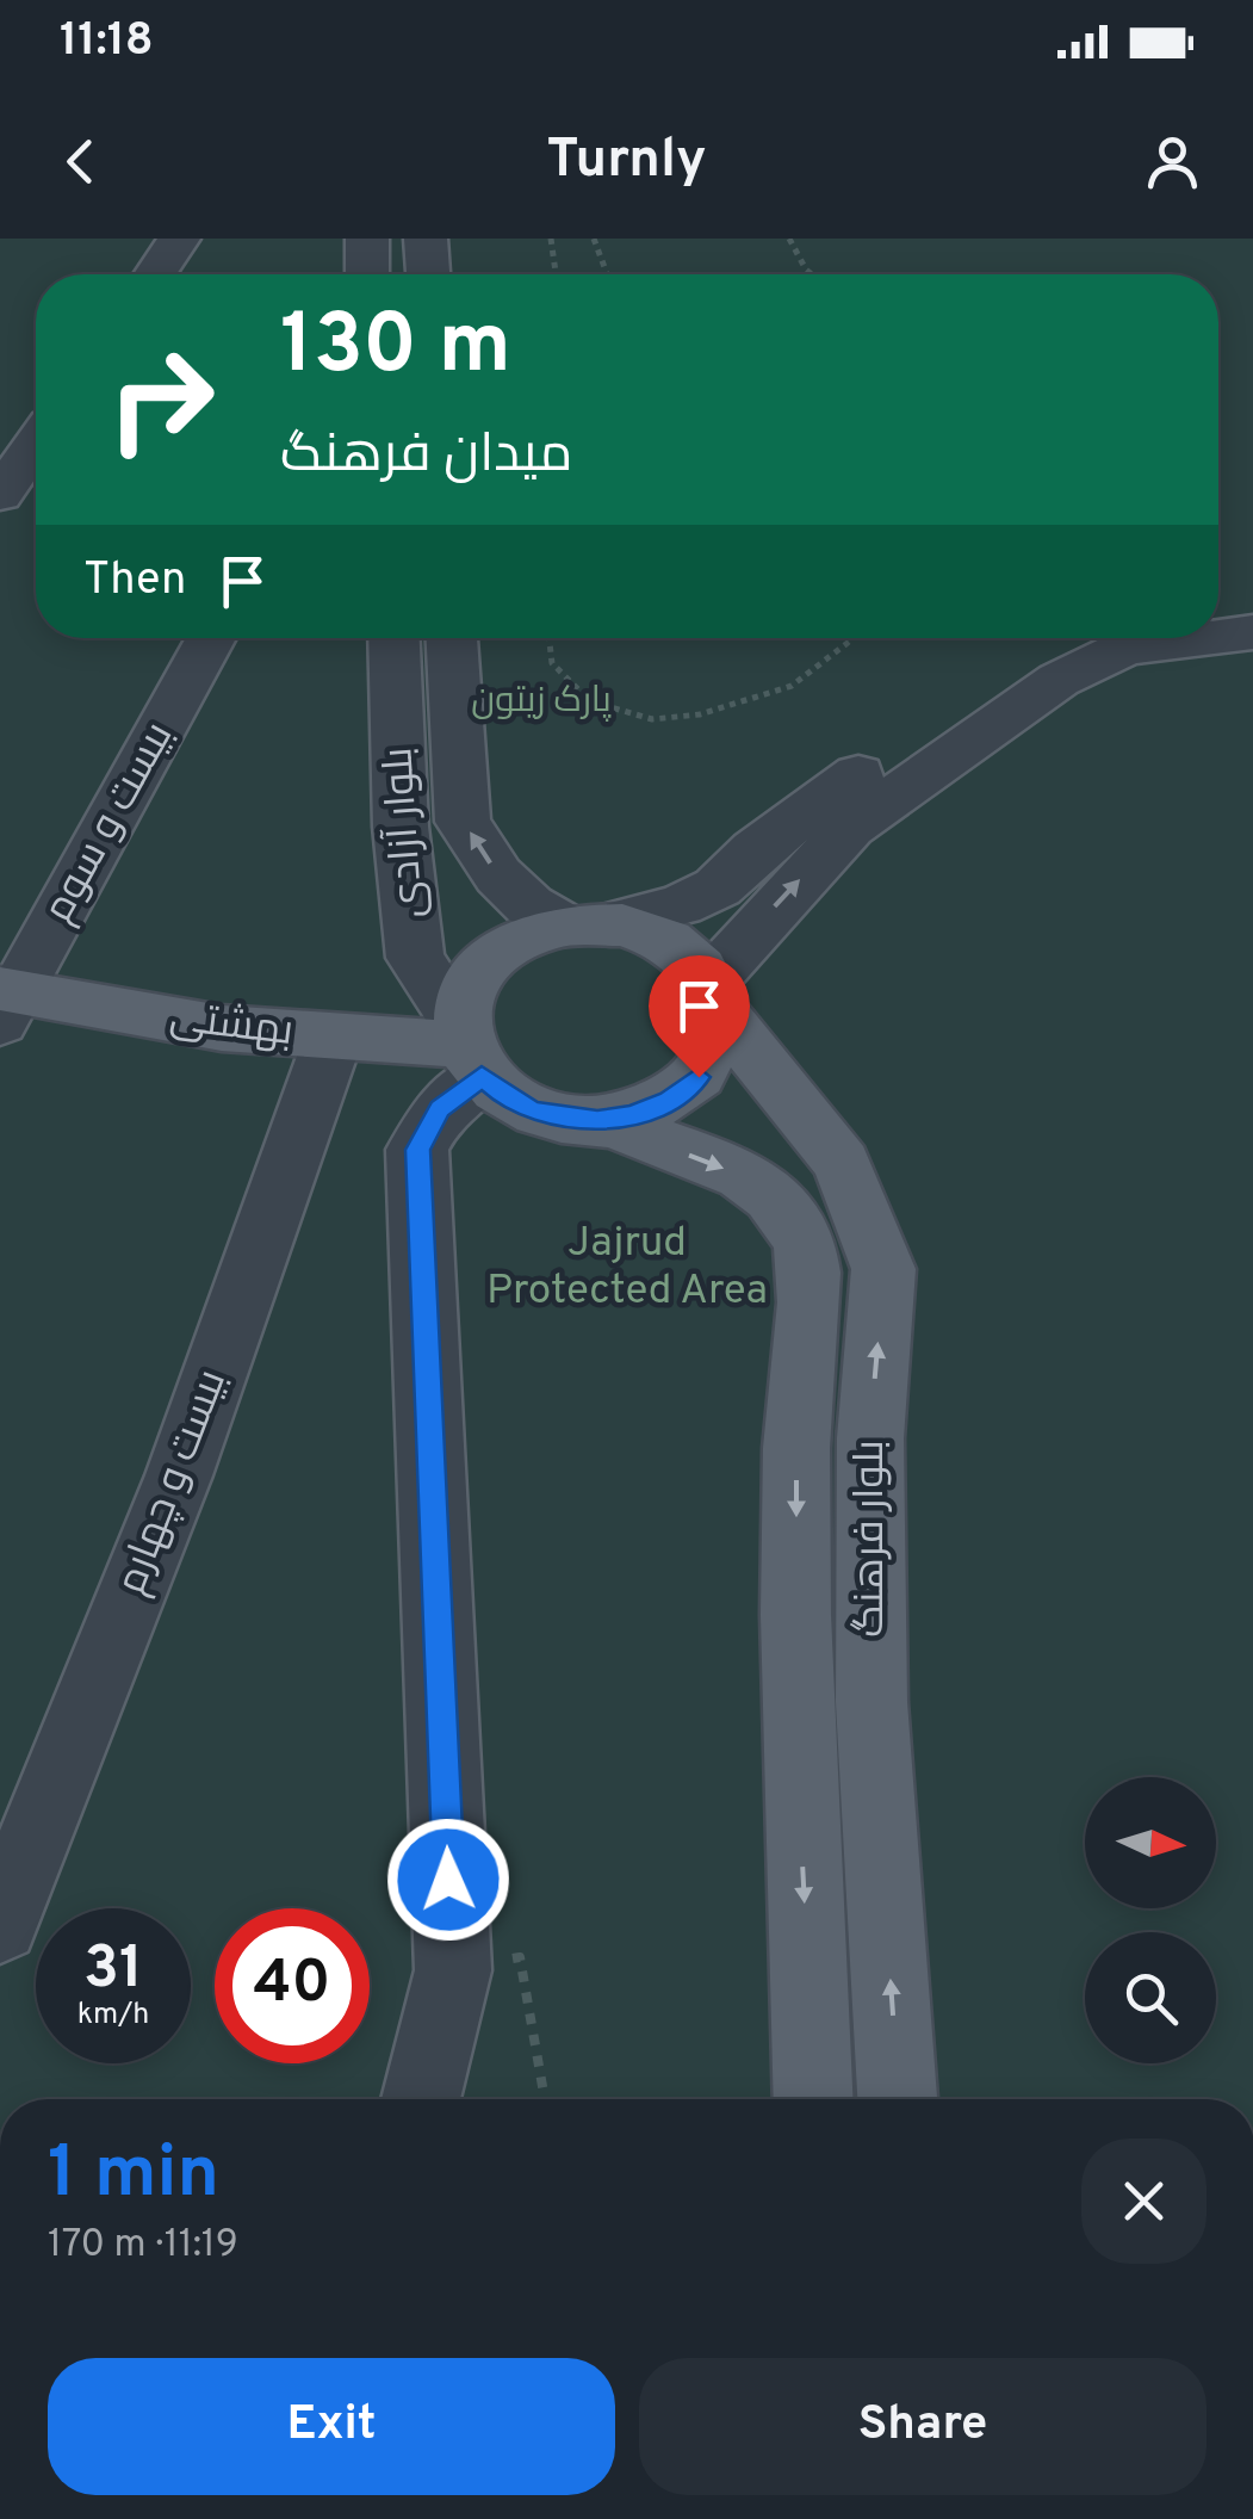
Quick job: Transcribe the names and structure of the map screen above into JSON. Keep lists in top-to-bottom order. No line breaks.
{"streets":{"main road":["بهشتی","بلوار فرهنگ"],"street":["بیست و سوم","بلوار آزادی","بیست و چهارم"]},"crossings":[["بیست و سوم","بهشتی"],["بلوار آزادی","بهشتی"],["بلوار آزادی","بلوار فرهنگ"],["بهشتی","بیست و چهارم"],["بهشتی","بلوار فرهنگ"]],"parks":["پارک زیتون","Jajrud Protected Area"],"north":"right","page":{"status":"11:18","header":"Turnly","turn":["130 m","میدان فرهنگ"],"then":"Then","speed":"31 km/h","limit":"40","heading":["1 min","170 m · 11:19"],"buttons":["Exit","Share"]}}
